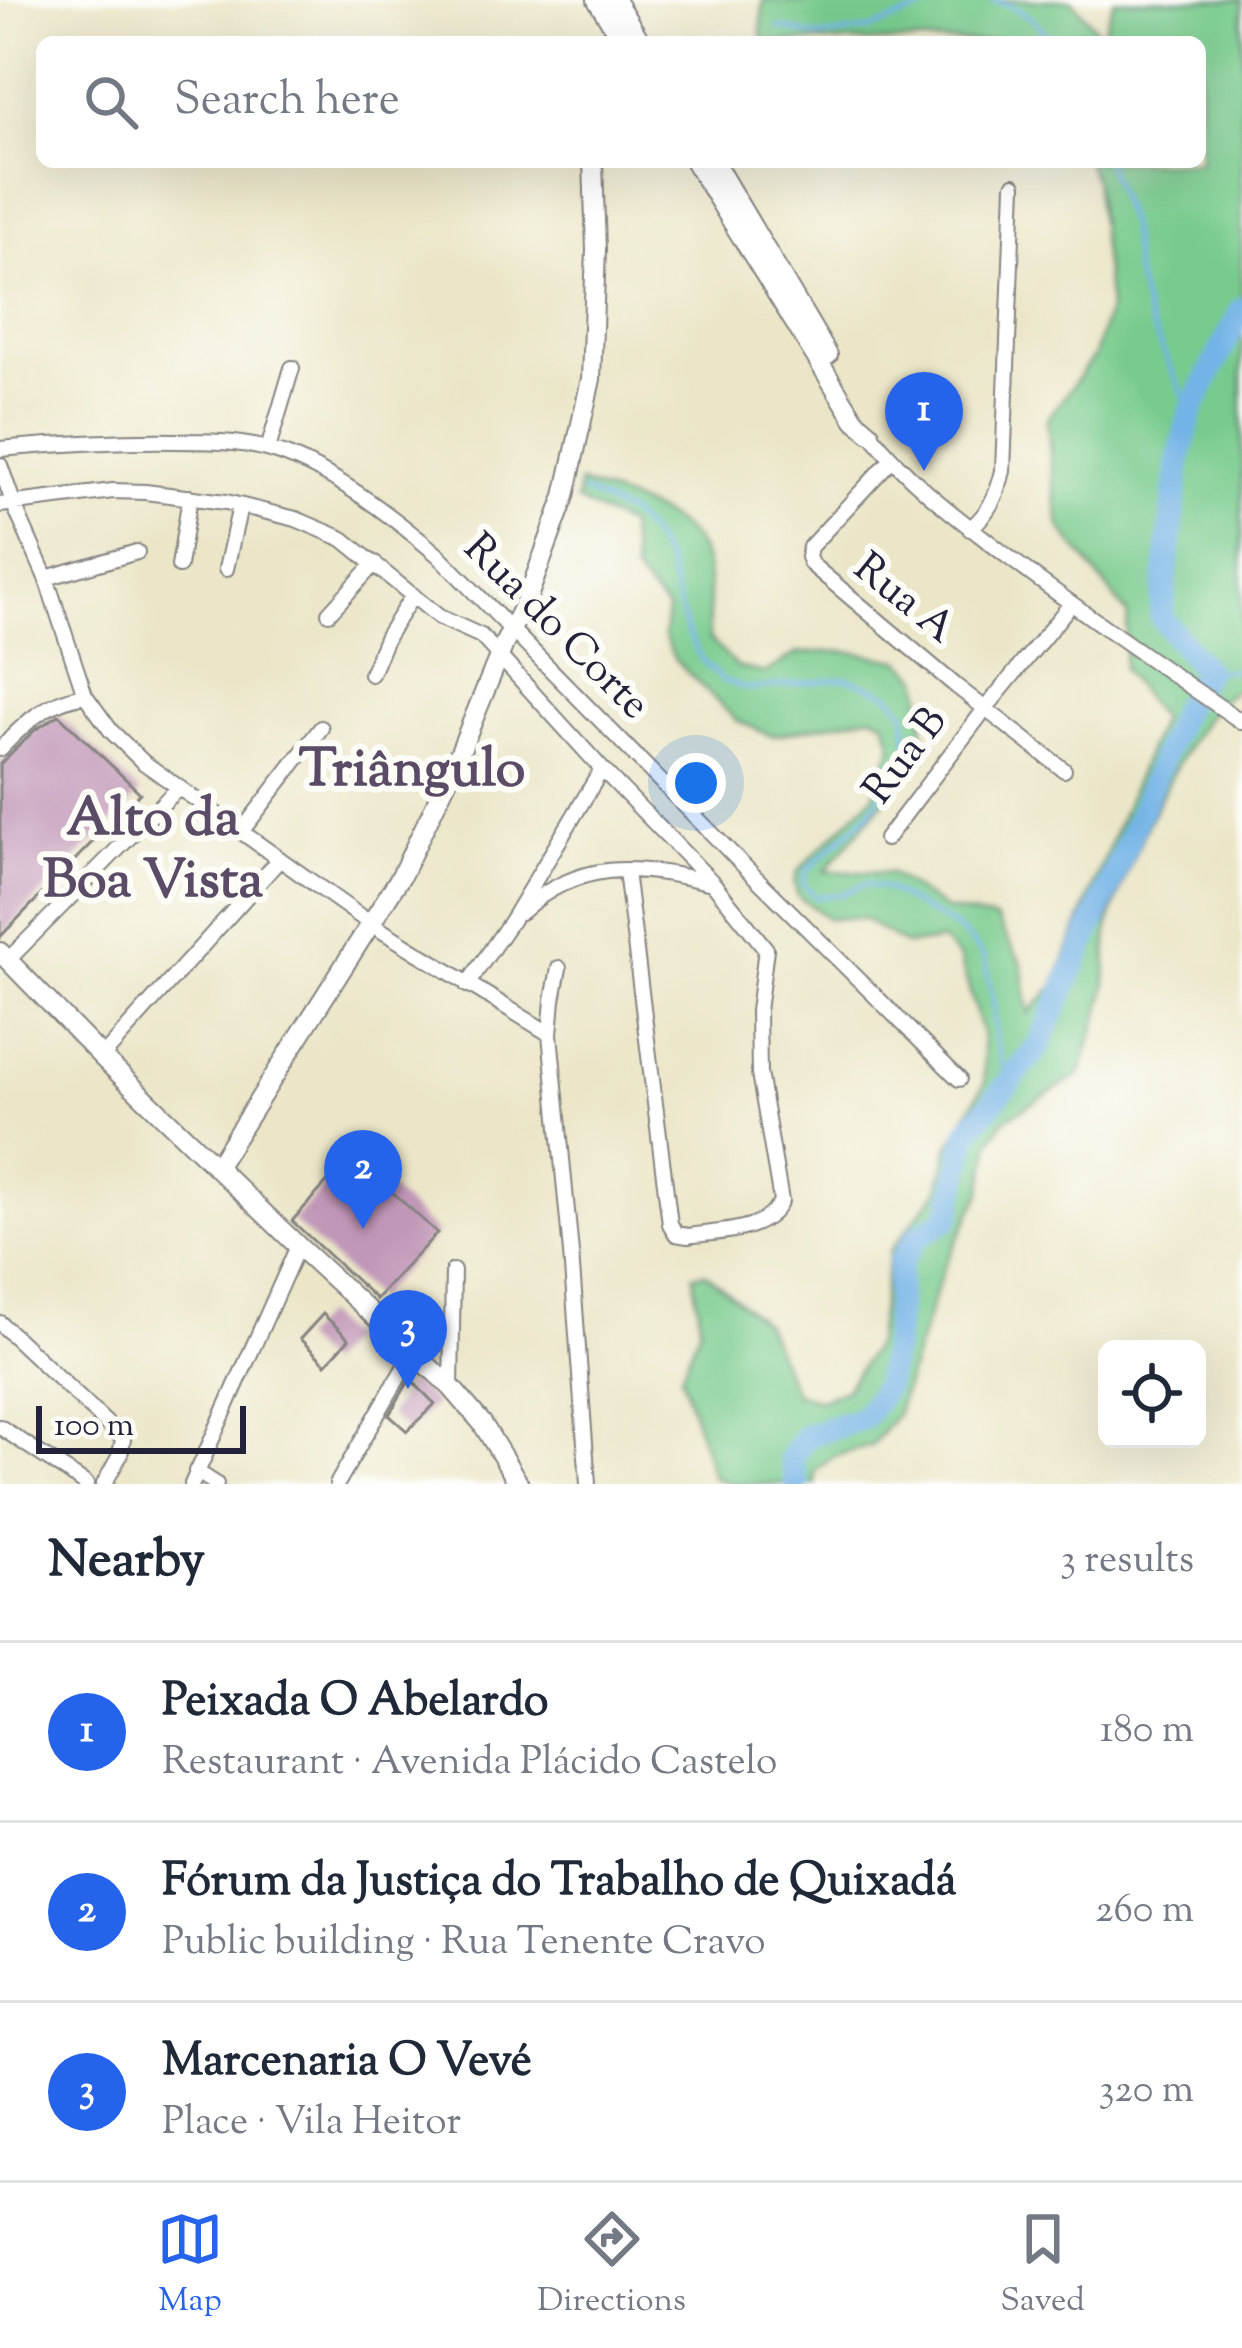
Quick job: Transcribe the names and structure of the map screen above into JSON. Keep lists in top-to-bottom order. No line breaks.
{"streets":{"street":["Rua A","Rua do Corte","Rua B"]},"crossings":[["Rua A","Rua B"]],"districts":["Triângulo","Alto da Boa Vista"],"scale_bar":"100 m","page":{"search":"Search here","pins":["1","2","3"],"scale":"100 m","heading":["Nearby","3 results"],"list":[{"mark":"1","name":"Peixada O Abelardo","note":"Restaurant · Avenida Plácido Castelo","value":"180 m"},{"mark":"2","name":"Fórum da Justiça do Trabalho de Quixadá","note":"Public building · Rua Tenente Cravo","value":"260 m"},{"mark":"3","name":"Marcenaria O Vevé","note":"Place · Vila Heitor","value":"320 m"}],"nav":["Map","Directions","Saved"]}}
